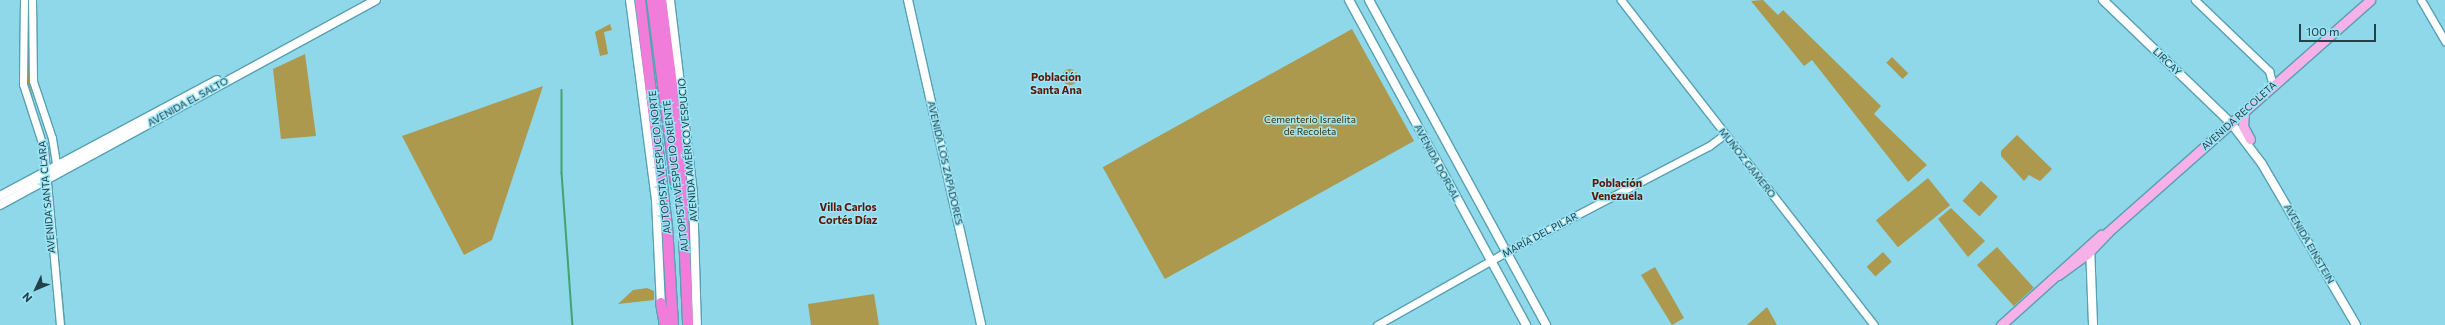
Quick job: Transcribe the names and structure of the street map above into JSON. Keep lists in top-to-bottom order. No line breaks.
{"streets":{"highway":["AUTOPISTA VESPUCIO NORTE","AUTOPISTA VESPUCIO ORIENTE"],"main road":["LIRCAY","AVENIDA EL SALTO","AVENIDA RECOLETA","AVENIDA AMÉRICO VESPUCIO","AVENIDA LOS ZAPADORES","AVENIDA DORSAL","AVENIDA EINSTEIN"],"street":["MUÑOZ GAMERO","AVENIDA SANTA CLARA","MARÍA DEL PILAR"]},"crossings":[["LIRCAY","AVENIDA RECOLETA"],["LIRCAY","AVENIDA EINSTEIN"],["AVENIDA EL SALTO","AVENIDA SANTA CLARA"],["AVENIDA RECOLETA","AVENIDA EINSTEIN"],["AUTOPISTA VESPUCIO NORTE","AUTOPISTA VESPUCIO ORIENTE"],["AVENIDA DORSAL","MARÍA DEL PILAR"],["MUÑOZ GAMERO","MARÍA DEL PILAR"]],"districts":["Población Santa Ana","Población Venezuela","Villa Carlos Cortés Díaz"],"parks":["Cementerio Israelita de Recoleta"],"scale_bar":"100 m","north":"bottom left"}
